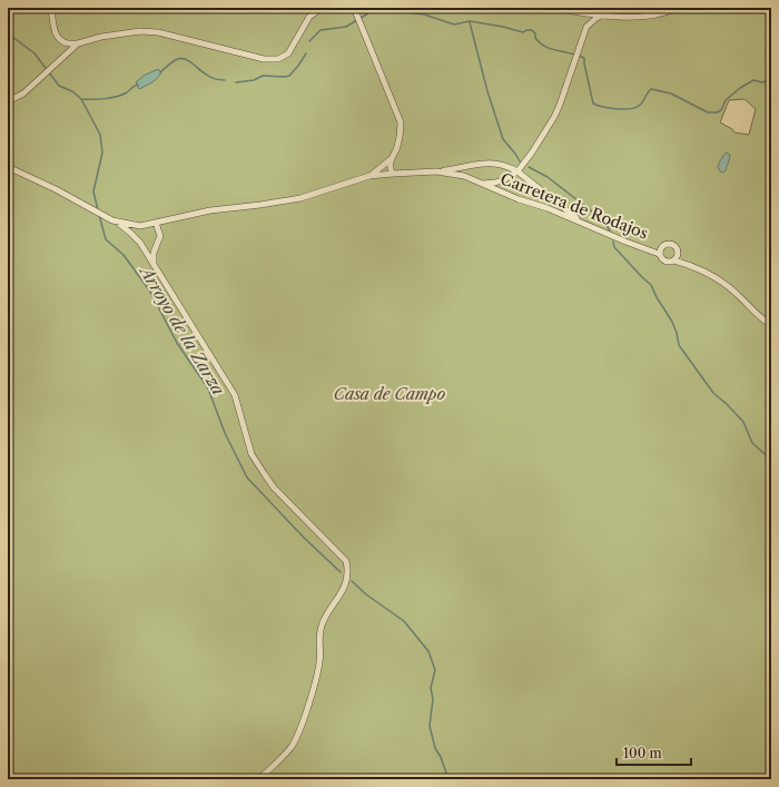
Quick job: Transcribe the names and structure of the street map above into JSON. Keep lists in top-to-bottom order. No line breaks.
{"streets":{"street":["Carretera de Rodajos"]},"water":["Arroyo de la Zarza"],"parks":["Casa de Campo"],"scale_bar":"100 m"}
